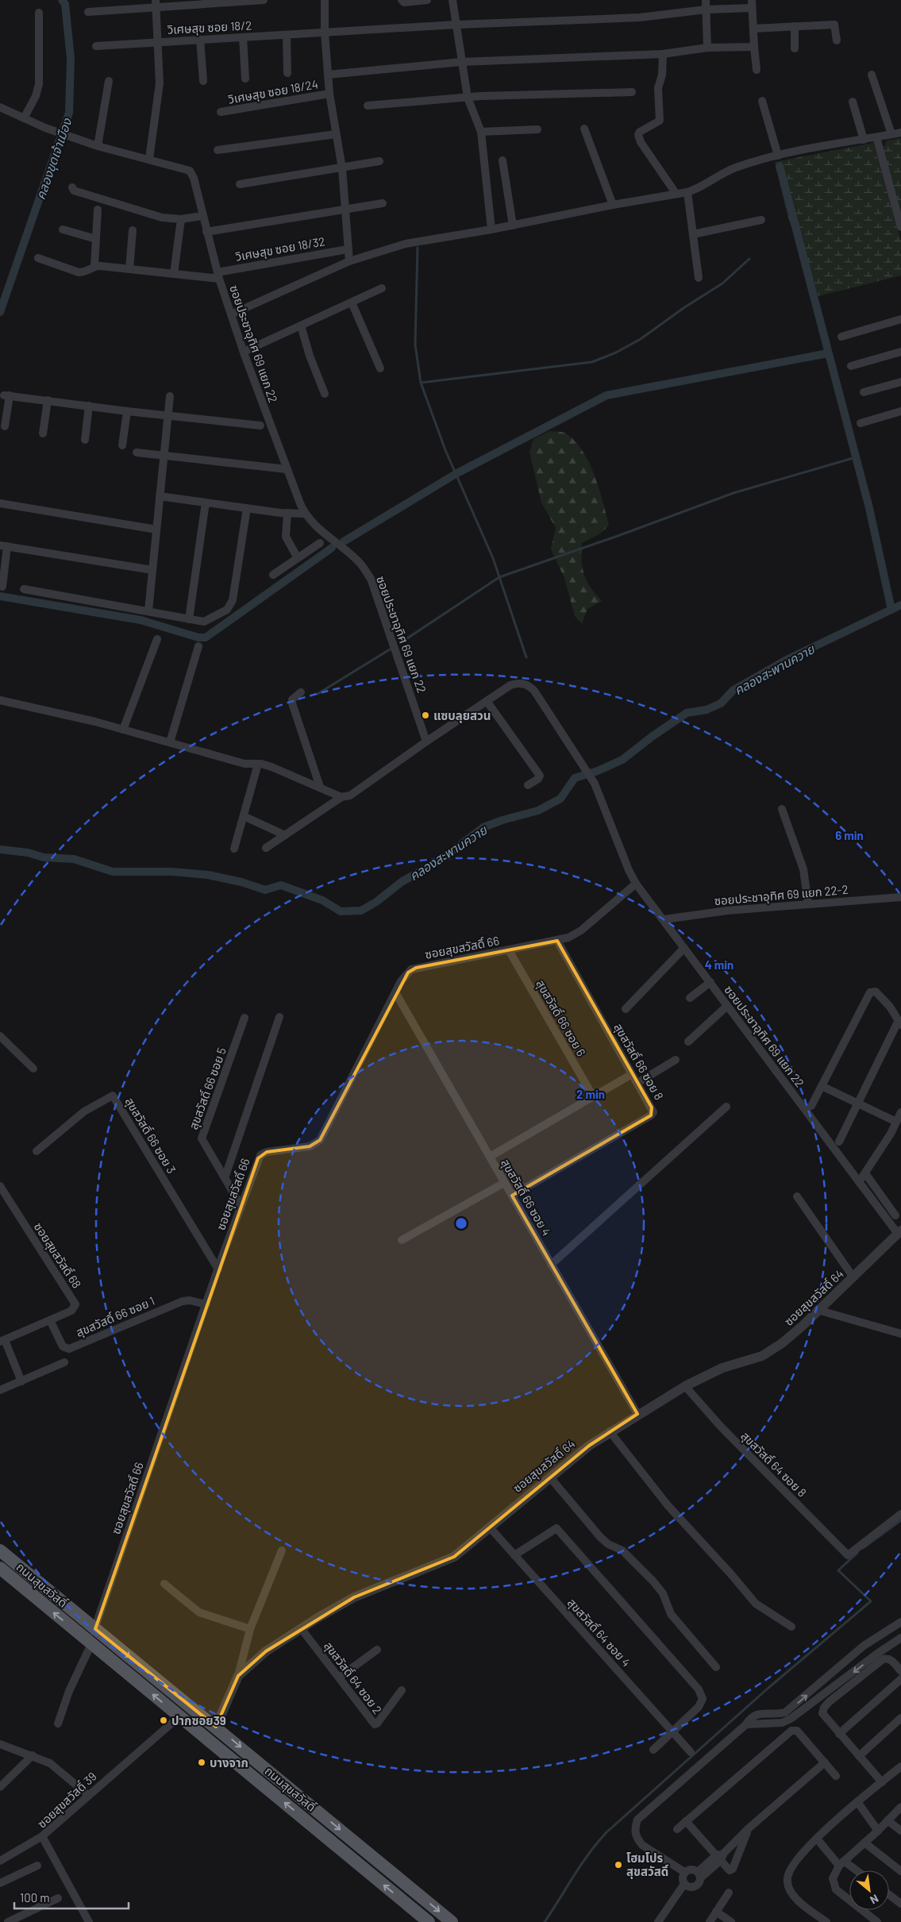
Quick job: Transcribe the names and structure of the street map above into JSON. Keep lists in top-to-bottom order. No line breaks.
{"streets":{"main road":["ถนนสุขสวัสดิ์"],"street":["วิเศษสุข ซอย 18/2","วิเศษสุข ซอย 18/24","วิเศษสุข ซอย 18/32","ซอยประชาอุทิศ 69 แยก 22","ซอยประชาอุทิศ 69 แยก 22-2","ซอยสุขสวัสดิ์ 66","สุขสวัสดิ์ 66 ซอย 6","สุขสวัสดิ์ 66 ซอย 8","สุขสวัสดิ์ 66 ซอย 5","สุขสวัสดิ์ 66 ซอย 3","สุขสวัสดิ์ 66 ซอย 4","ซอยสุขสวัสดิ์ 68","ซอยสุขสวัสดิ์ 64","สุขสวัสดิ์ 66 ซอย 1","สุขสวัสดิ์ 64 ซอย 8","สุขสวัสดิ์ 64 ซอย 4","สุขสวัสดิ์ 64 ซอย 2","ซอยสุขสวัสดิ์ 39"]},"crossings":[["วิเศษสุข ซอย 18/32","ซอยประชาอุทิศ 69 แยก 22"],["ซอยประชาอุทิศ 69 แยก 22","ซอยประชาอุทิศ 69 แยก 22-2"],["ซอยประชาอุทิศ 69 แยก 22","ซอยสุขสวัสดิ์ 66"],["ซอยประชาอุทิศ 69 แยก 22","ซอยสุขสวัสดิ์ 64"],["ซอยสุขสวัสดิ์ 66","สุขสวัสดิ์ 66 ซอย 6"],["ซอยสุขสวัสดิ์ 66","สุขสวัสดิ์ 66 ซอย 8"],["ซอยสุขสวัสดิ์ 66","สุขสวัสดิ์ 66 ซอย 5"],["ซอยสุขสวัสดิ์ 66","สุขสวัสดิ์ 66 ซอย 3"],["ซอยสุขสวัสดิ์ 66","สุขสวัสดิ์ 66 ซอย 4"],["ซอยสุขสวัสดิ์ 66","สุขสวัสดิ์ 66 ซอย 1"],["ซอยสุขสวัสดิ์ 66","ถนนสุขสวัสดิ์"],["สุขสวัสดิ์ 66 ซอย 8","สุขสวัสดิ์ 66 ซอย 4"],["สุขสวัสดิ์ 66 ซอย 4","ซอยสุขสวัสดิ์ 64"],["ซอยสุขสวัสดิ์ 68","สุขสวัสดิ์ 66 ซอย 1"],["ซอยสุขสวัสดิ์ 64","สุขสวัสดิ์ 64 ซอย 8"],["ซอยสุขสวัสดิ์ 64","ถนนสุขสวัสดิ์"],["ซอยสุขสวัสดิ์ 64","สุขสวัสดิ์ 64 ซอย 4"],["ซอยสุขสวัสดิ์ 64","สุขสวัสดิ์ 64 ซอย 2"],["ถนนสุขสวัสดิ์","ซอยสุขสวัสดิ์ 39"]],"water":["คลองขุดเจ้าเมือง","คลองสะพานควาย"],"places":["แซบลุยสวน","ปากซอย39","บางจาก","โฮมโปร สุขสวัสดิ์"],"scale_bar":"100 m","north":"bottom right","rings":["6 min","4 min","2 min"]}
